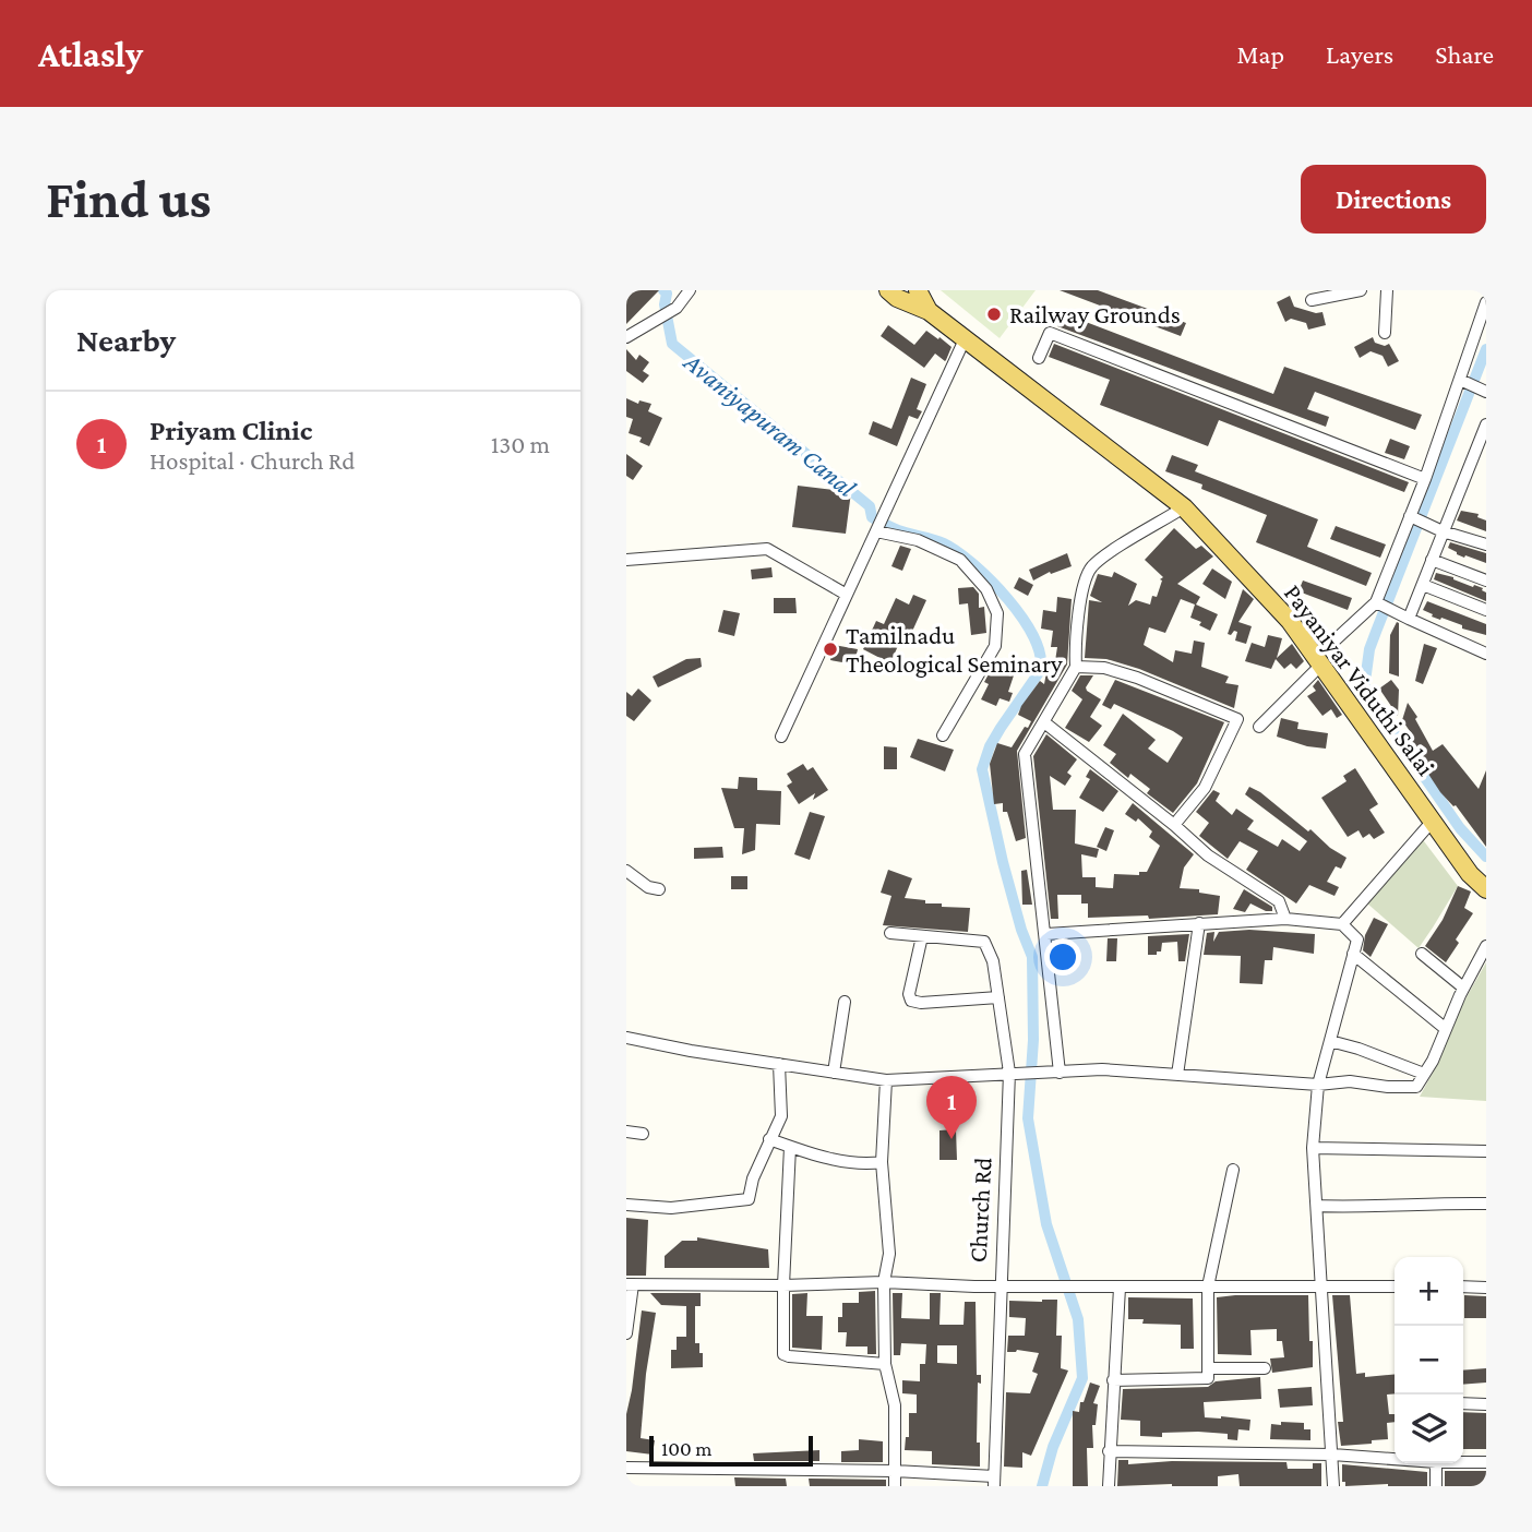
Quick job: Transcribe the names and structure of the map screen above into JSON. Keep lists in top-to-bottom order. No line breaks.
{"streets":{"main road":["Payaniyar Viduthi Salai"],"street":["Church Rd"]},"water":["Avaniyapuram Canal"],"places":["Railway Grounds","Tamilnadu Theological Seminary"],"scale_bar":"100 m","page":{"header":"Atlasly","nav":["Map","Layers","Share"],"buttons":"Directions","title":"Find us","heading":"Nearby","list":[{"mark":"1","name":"Priyam Clinic","note":"Hospital · Church Rd","value":"130 m"}],"pins":"1","map_buttons":["+","−"],"scale":"100 m"}}
